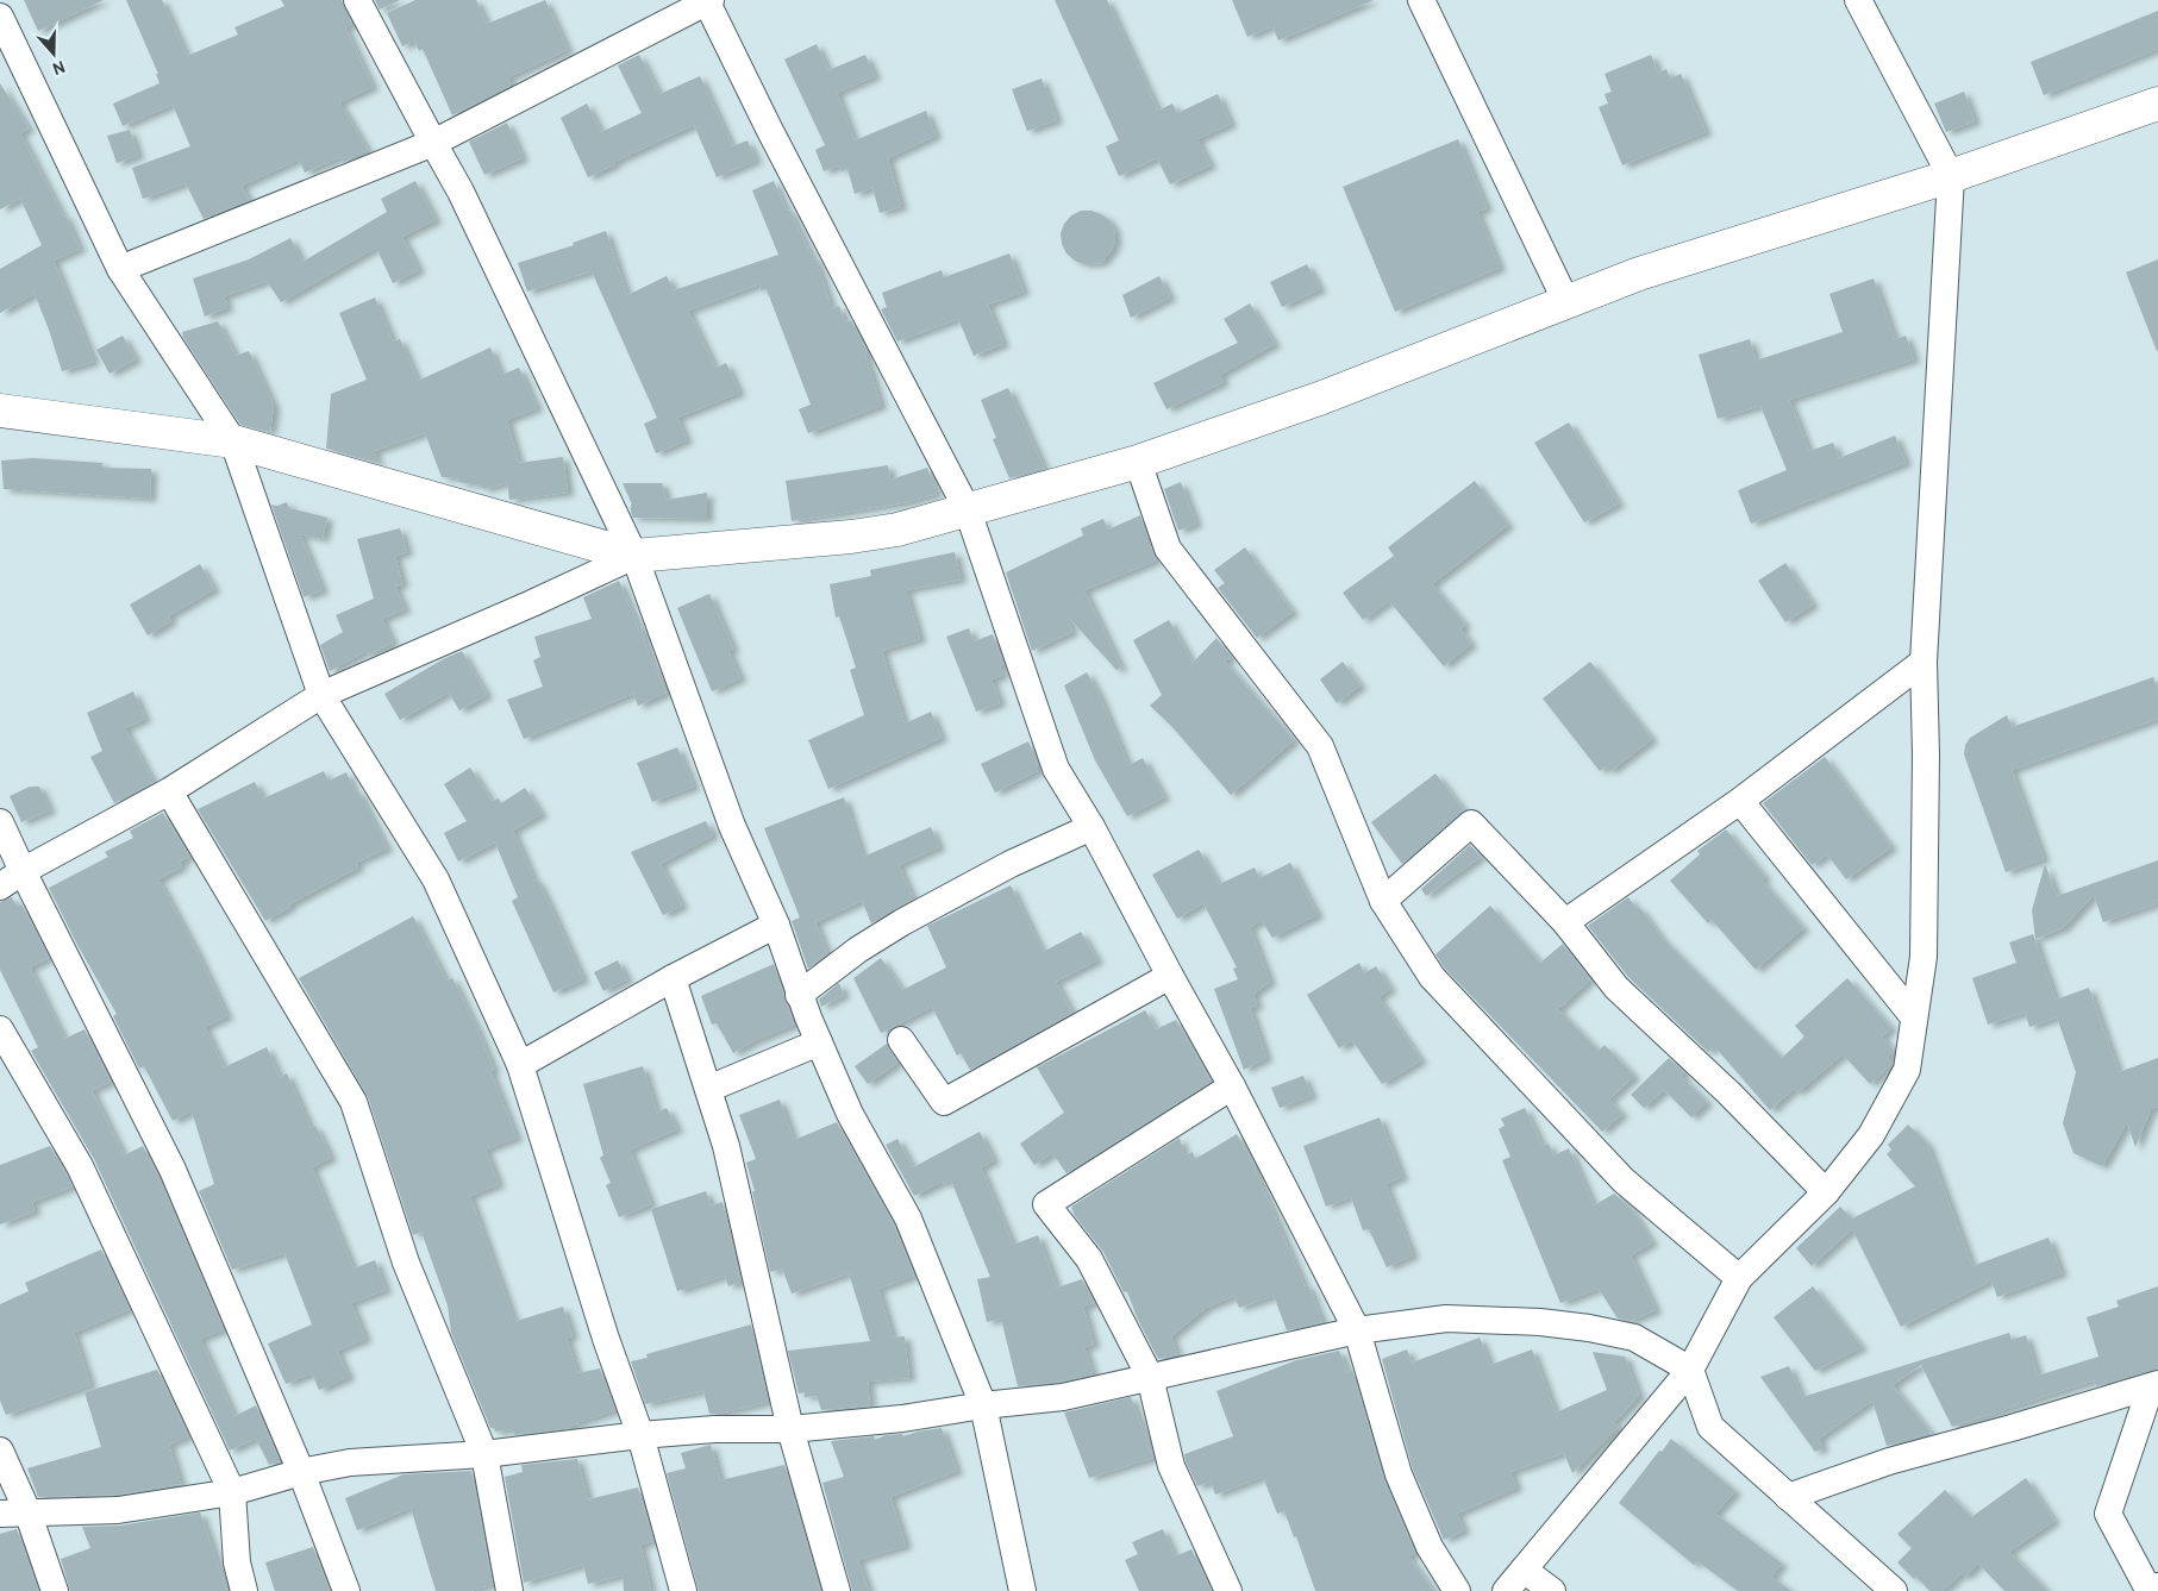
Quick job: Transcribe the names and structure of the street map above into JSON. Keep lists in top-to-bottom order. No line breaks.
{"north":"bottom"}
